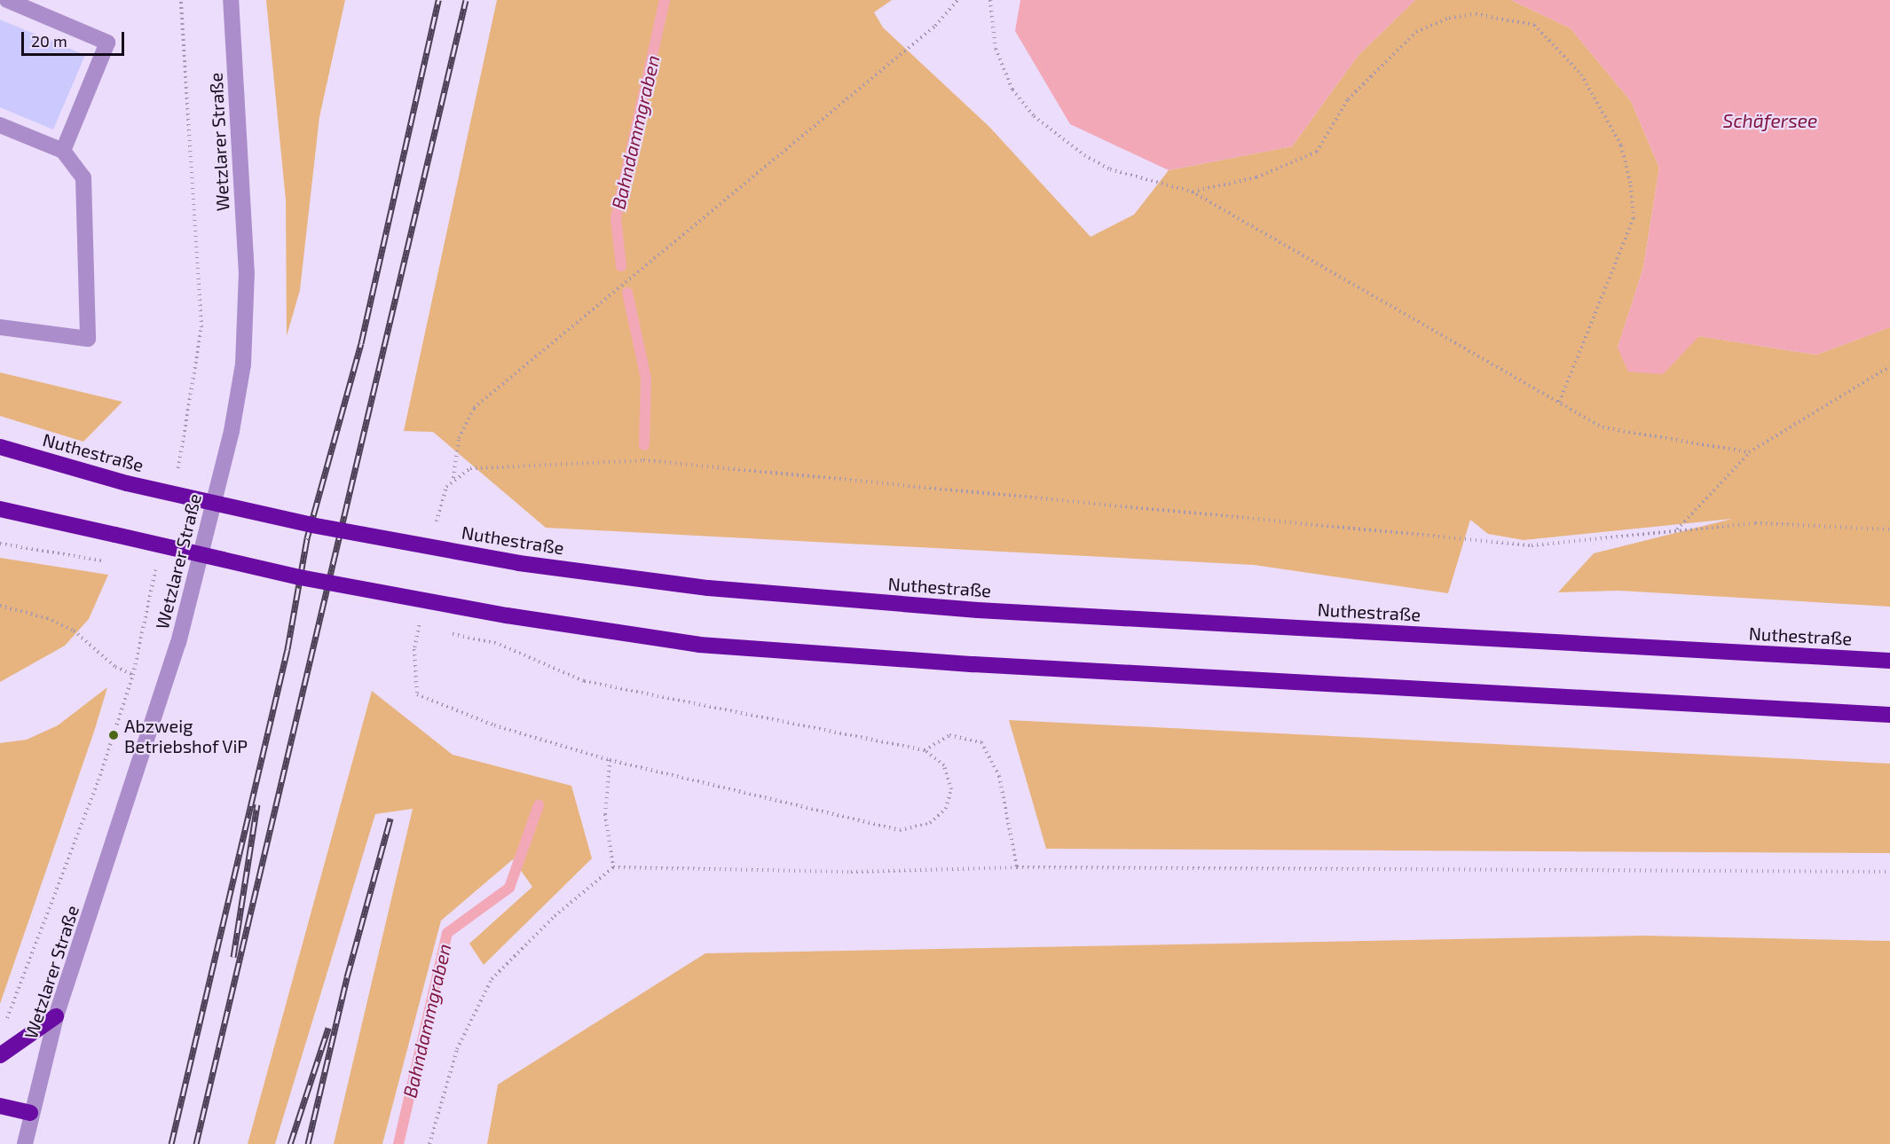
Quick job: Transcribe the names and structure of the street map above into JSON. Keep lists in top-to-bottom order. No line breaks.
{"streets":{"highway":["Nuthestraße"],"street":["Wetzlarer Straße"]},"water":["Schäfersee","Bahndammgraben"],"places":["Abzweig Betriebshof ViP"],"scale_bar":"20 m"}
